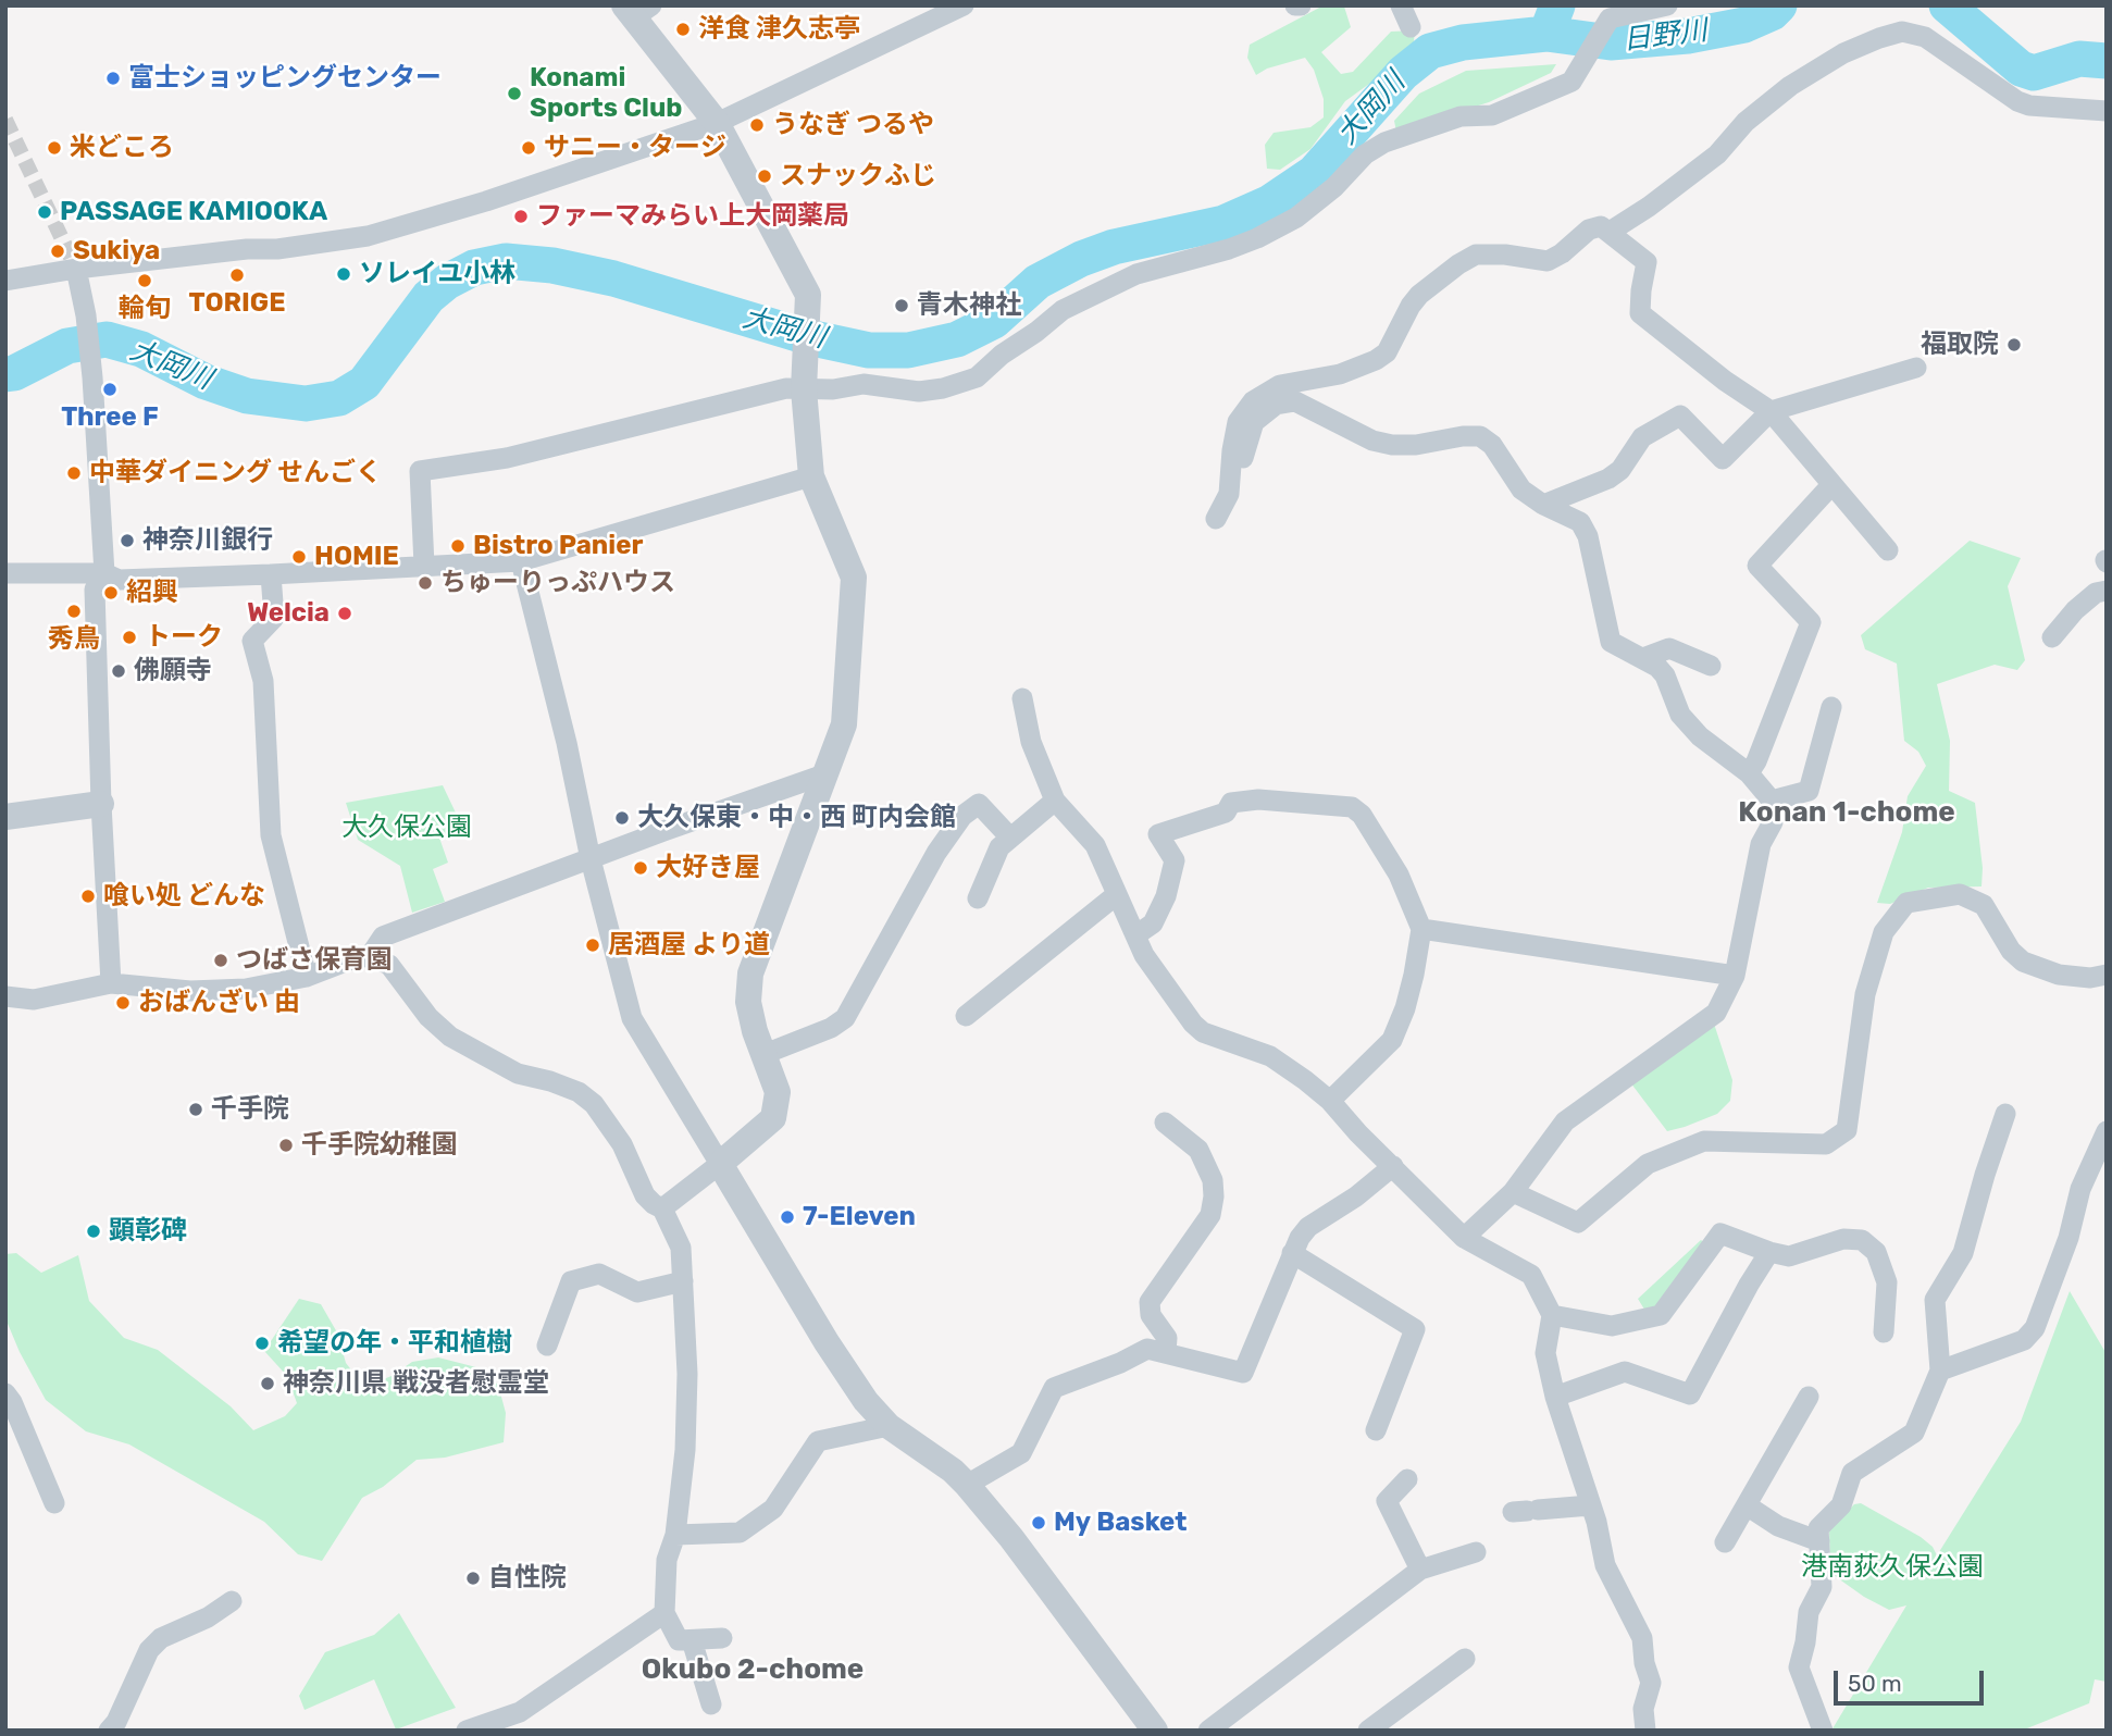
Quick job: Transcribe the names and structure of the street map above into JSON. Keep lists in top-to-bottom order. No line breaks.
{"districts":["Konan 1-chome","Okubo 2-chome"],"water":["日野川","大岡川"],"parks":["大久保公園","港南荻久保公園"],"places":["洋食 津久志亭","富士ショッピングセンター","Konami Sports Club","うなぎ つるや","米どころ","サニー・タージ","スナックふじ","PASSAGE KAMIOOKA","ファーマみらい上大岡薬局","Sukiya","ソレイユ小林","TORIGE","輪旬","青木神社","福取院","Three F","中華ダイニング せんごく","神奈川銀行","Bistro Panier","HOMIE","ちゅーりっぷハウス","紹興","秀鳥","Welcia","トーク","佛願寺","大久保東・中・西 町内会館","大好き屋","喰い処 どんな","居酒屋 より道","つばさ保育園","おばんざい 由","千手院","千手院幼稚園","7-Eleven","顕彰碑","希望の年・平和植樹","神奈川県 戦没者慰霊堂","My Basket","自性院"],"scale_bar":"50 m"}
